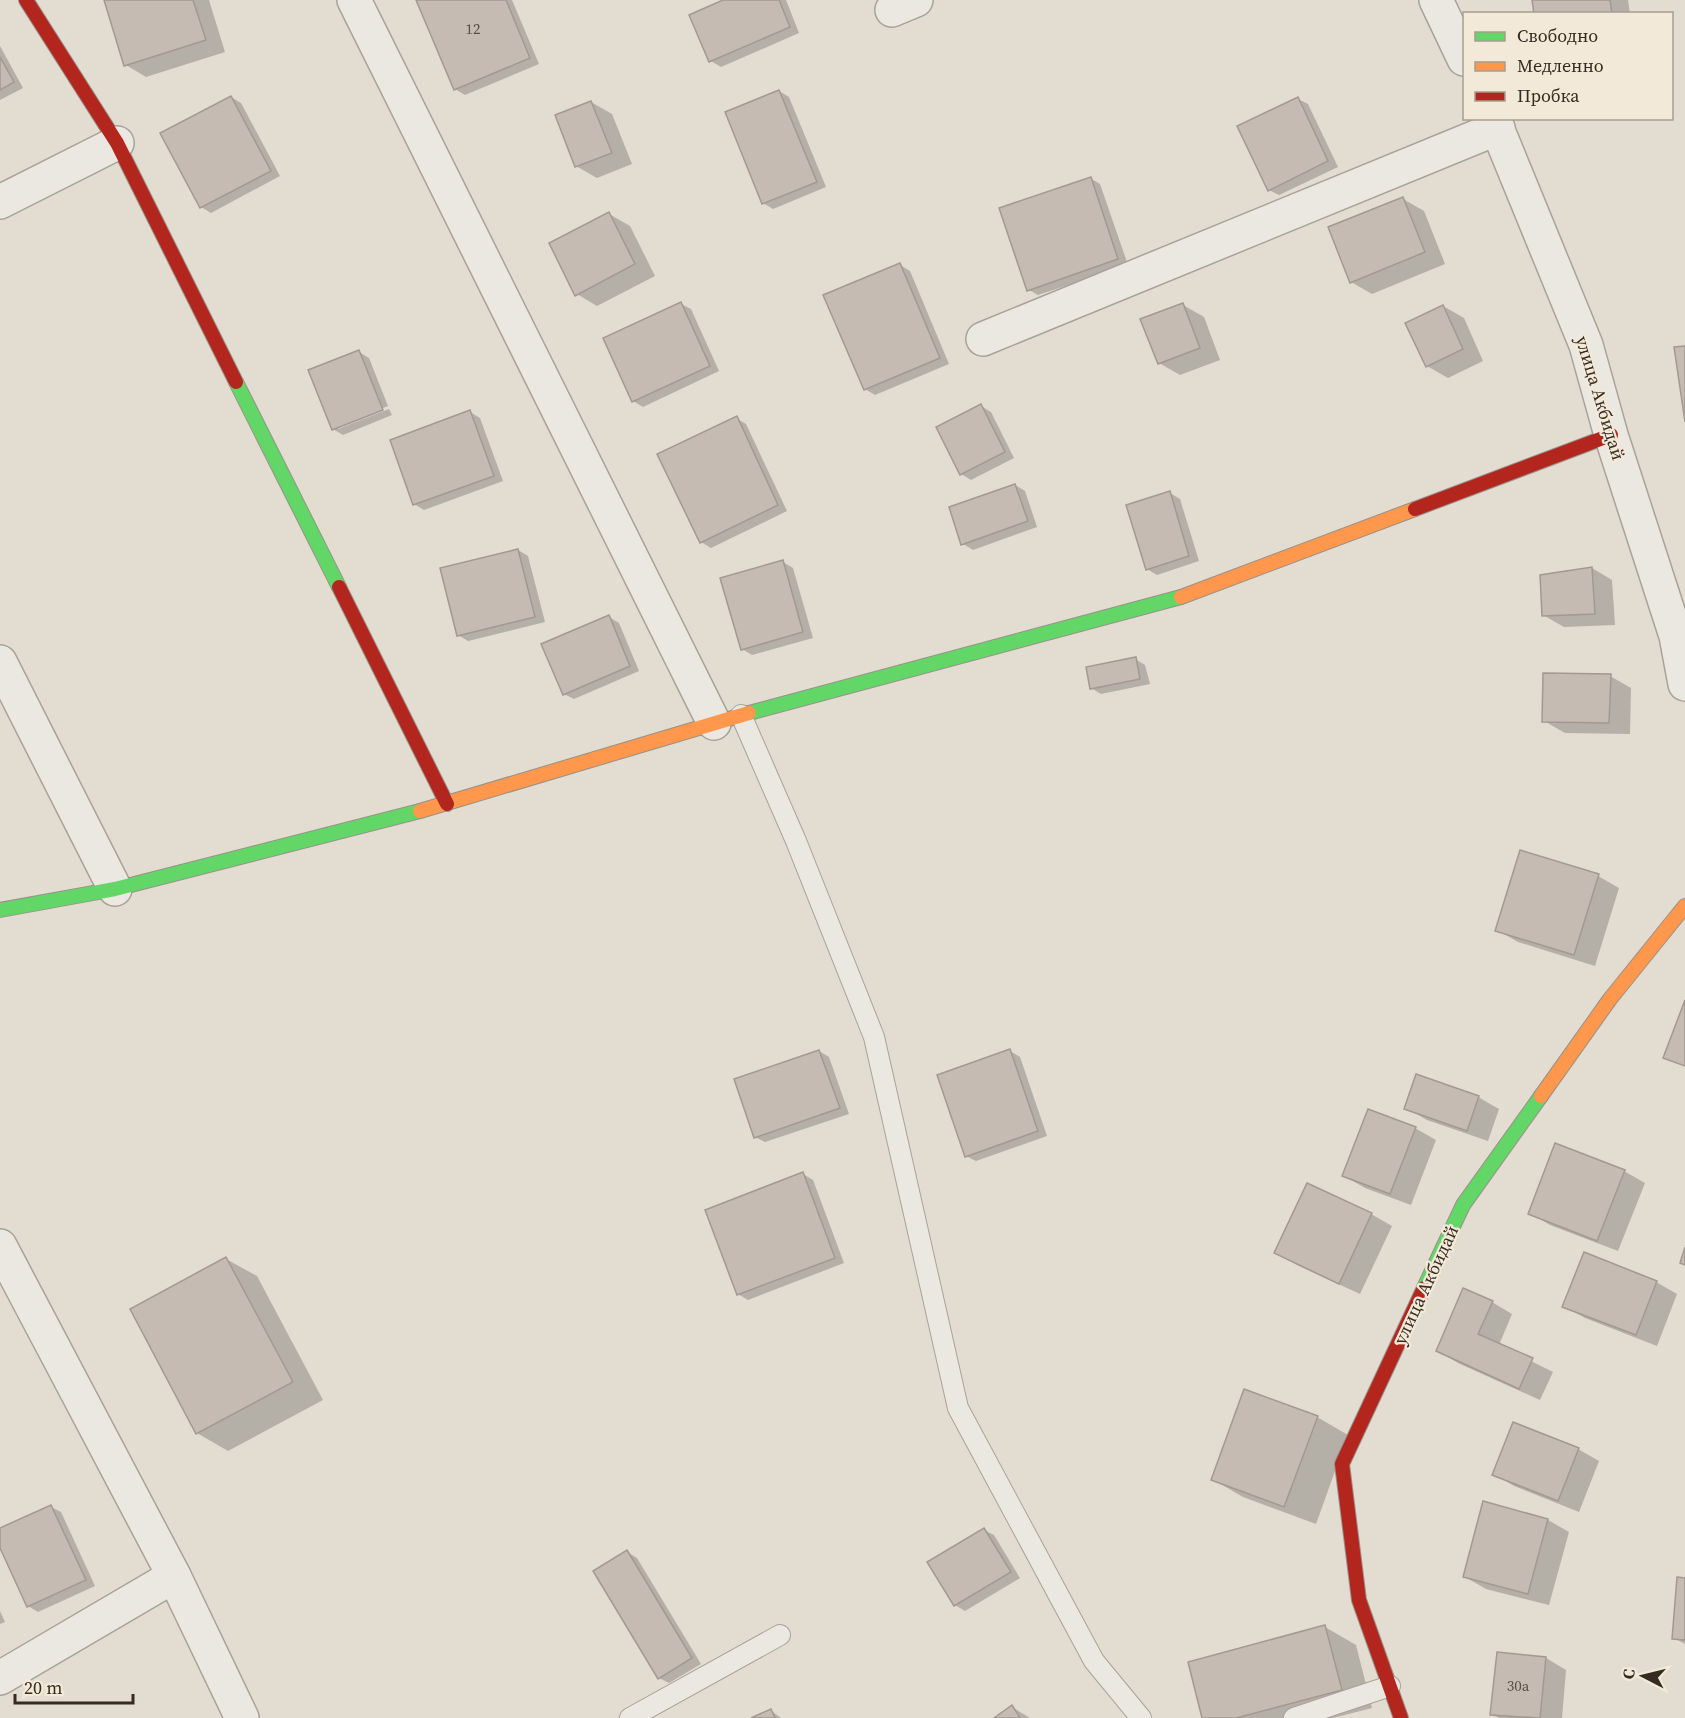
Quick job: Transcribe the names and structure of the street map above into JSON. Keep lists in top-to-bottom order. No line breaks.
{"streets":{"street":["улица Акбидай"]},"house_numbers":["12","30а"],"legend":["Свободно","Медленно","Пробка"],"scale_bar":"20 m","north":"left"}
